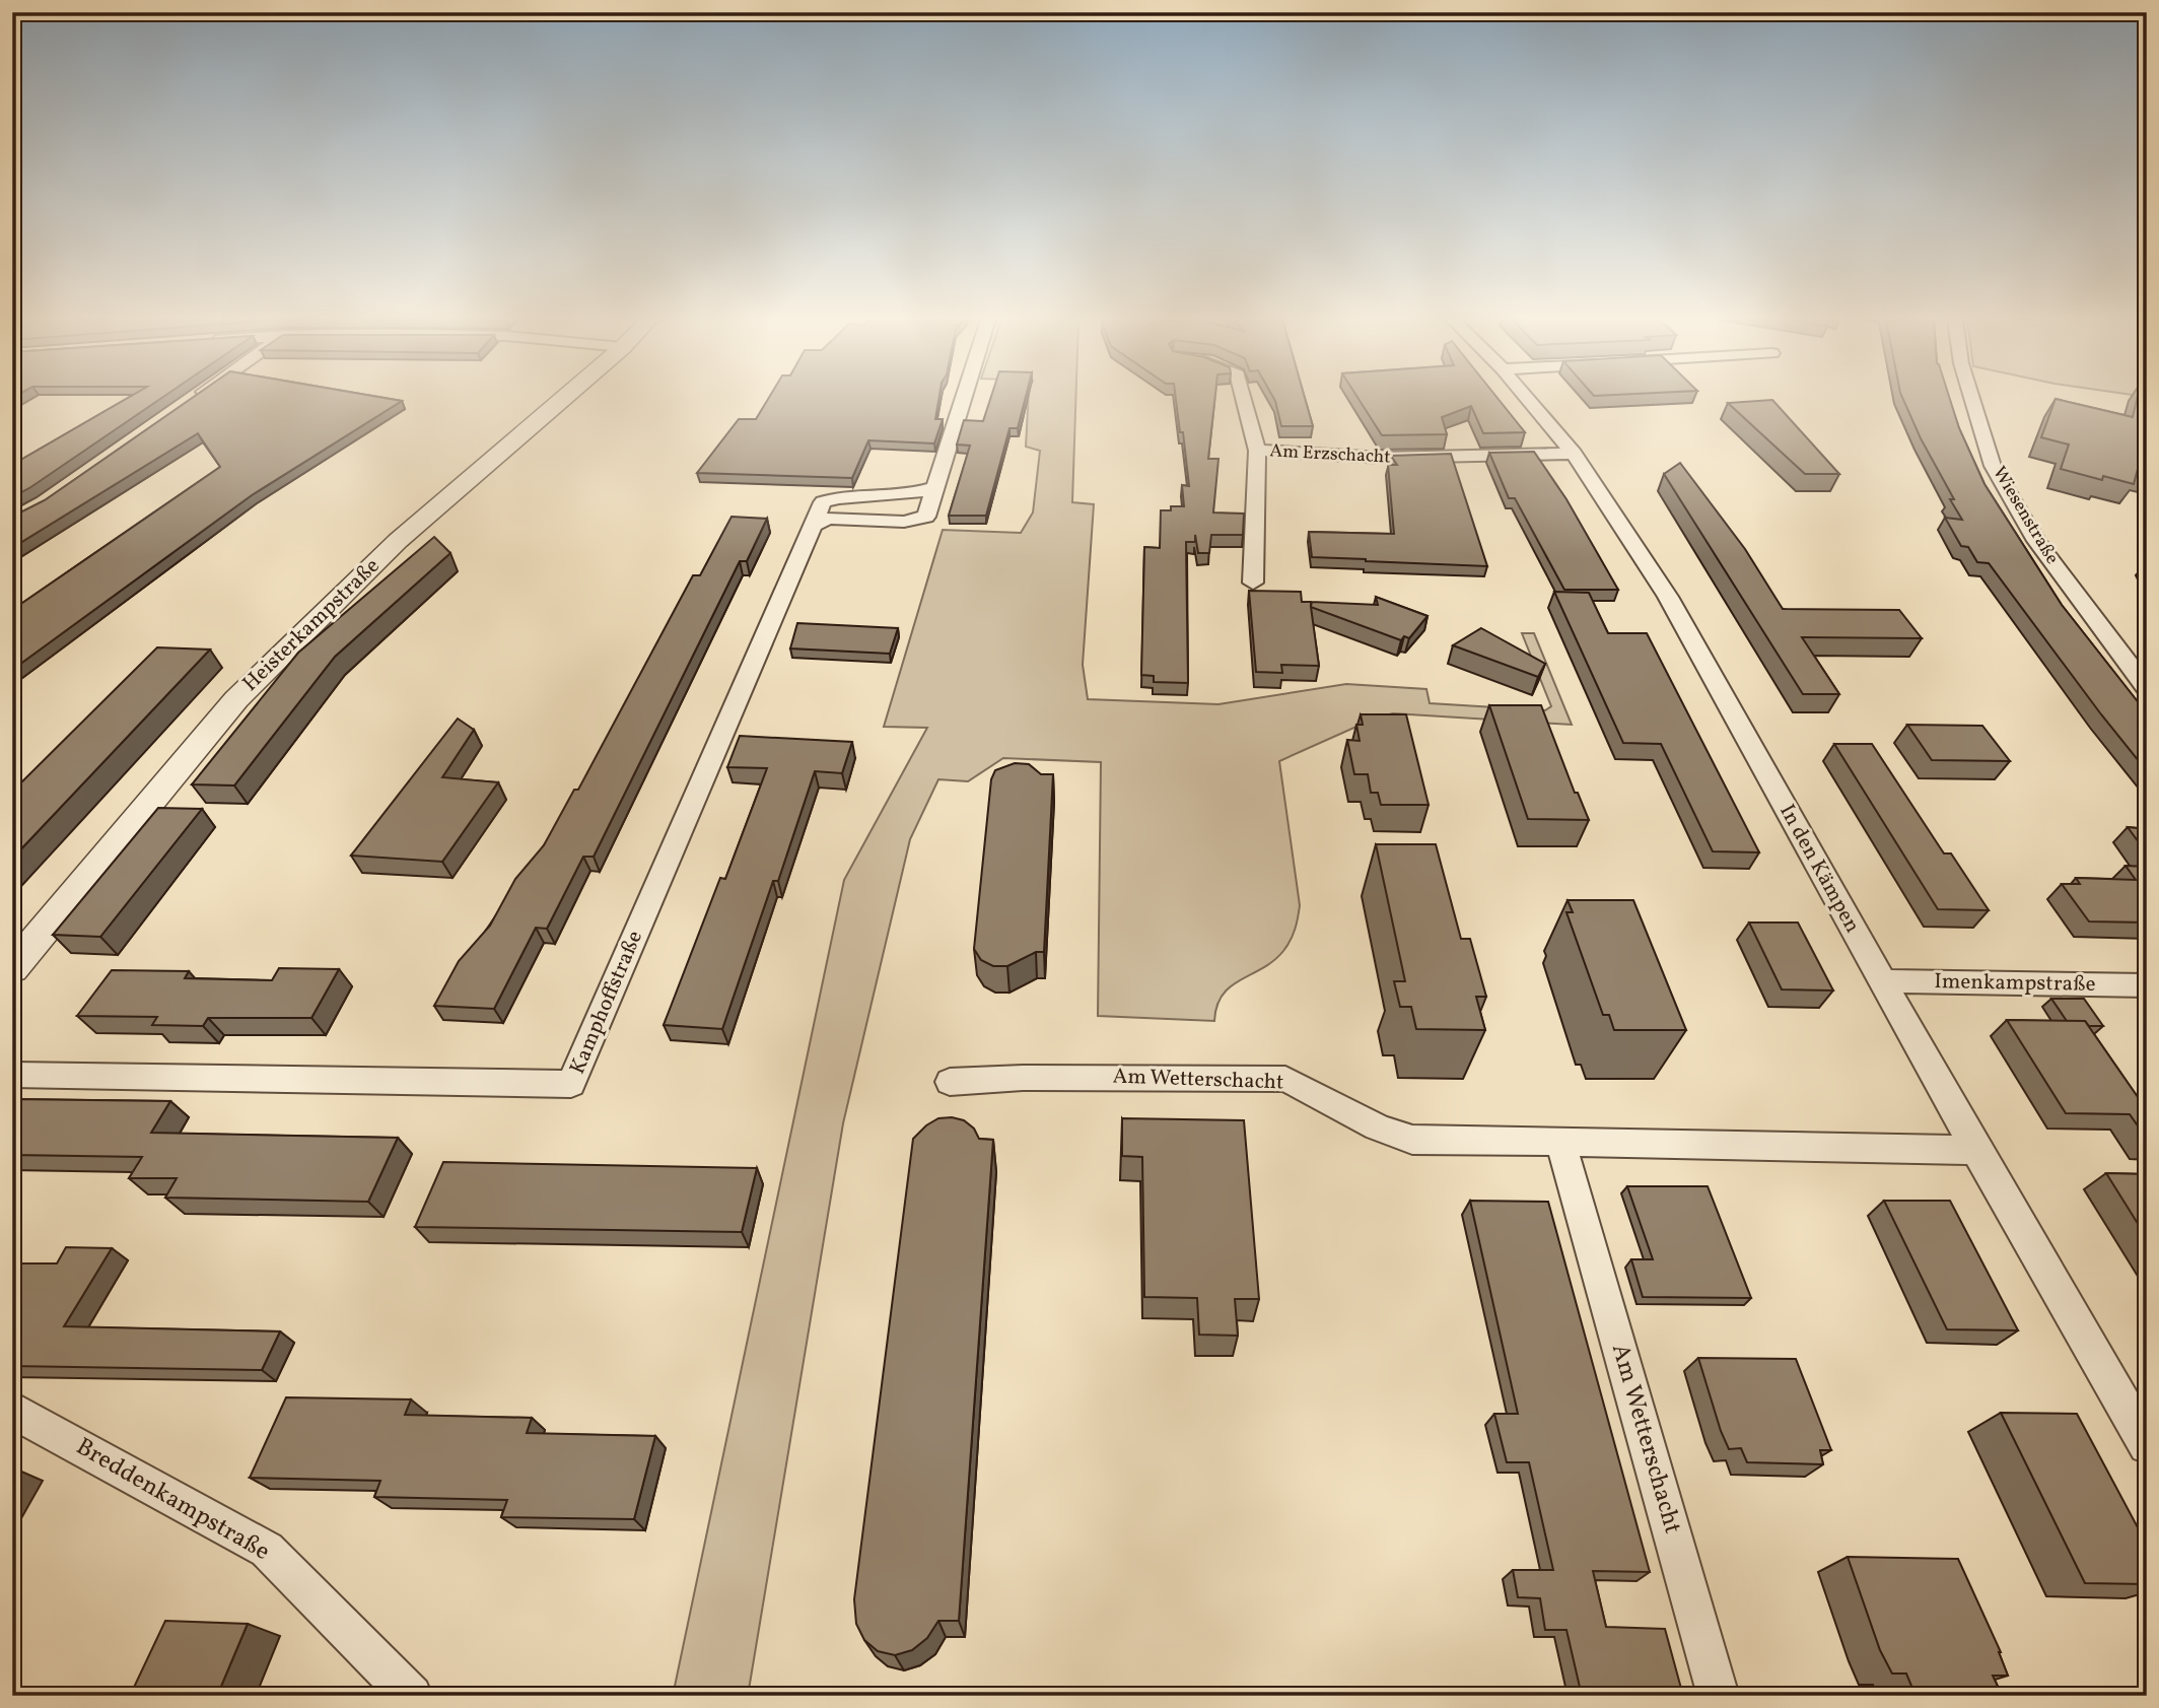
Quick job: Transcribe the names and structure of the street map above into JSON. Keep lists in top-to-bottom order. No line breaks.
{"streets":{"street":["Am Erzschacht","Wiesenstraße","Heisterkampstraße","In den Kämpen","Imenkampstraße","Kamphoffstraße","Am Wetterschacht","Breddenkampstraße"]},"crossings":[["Am Erzschacht","In den Kämpen"],["In den Kämpen","Imenkampstraße"],["In den Kämpen","Am Wetterschacht"]]}
